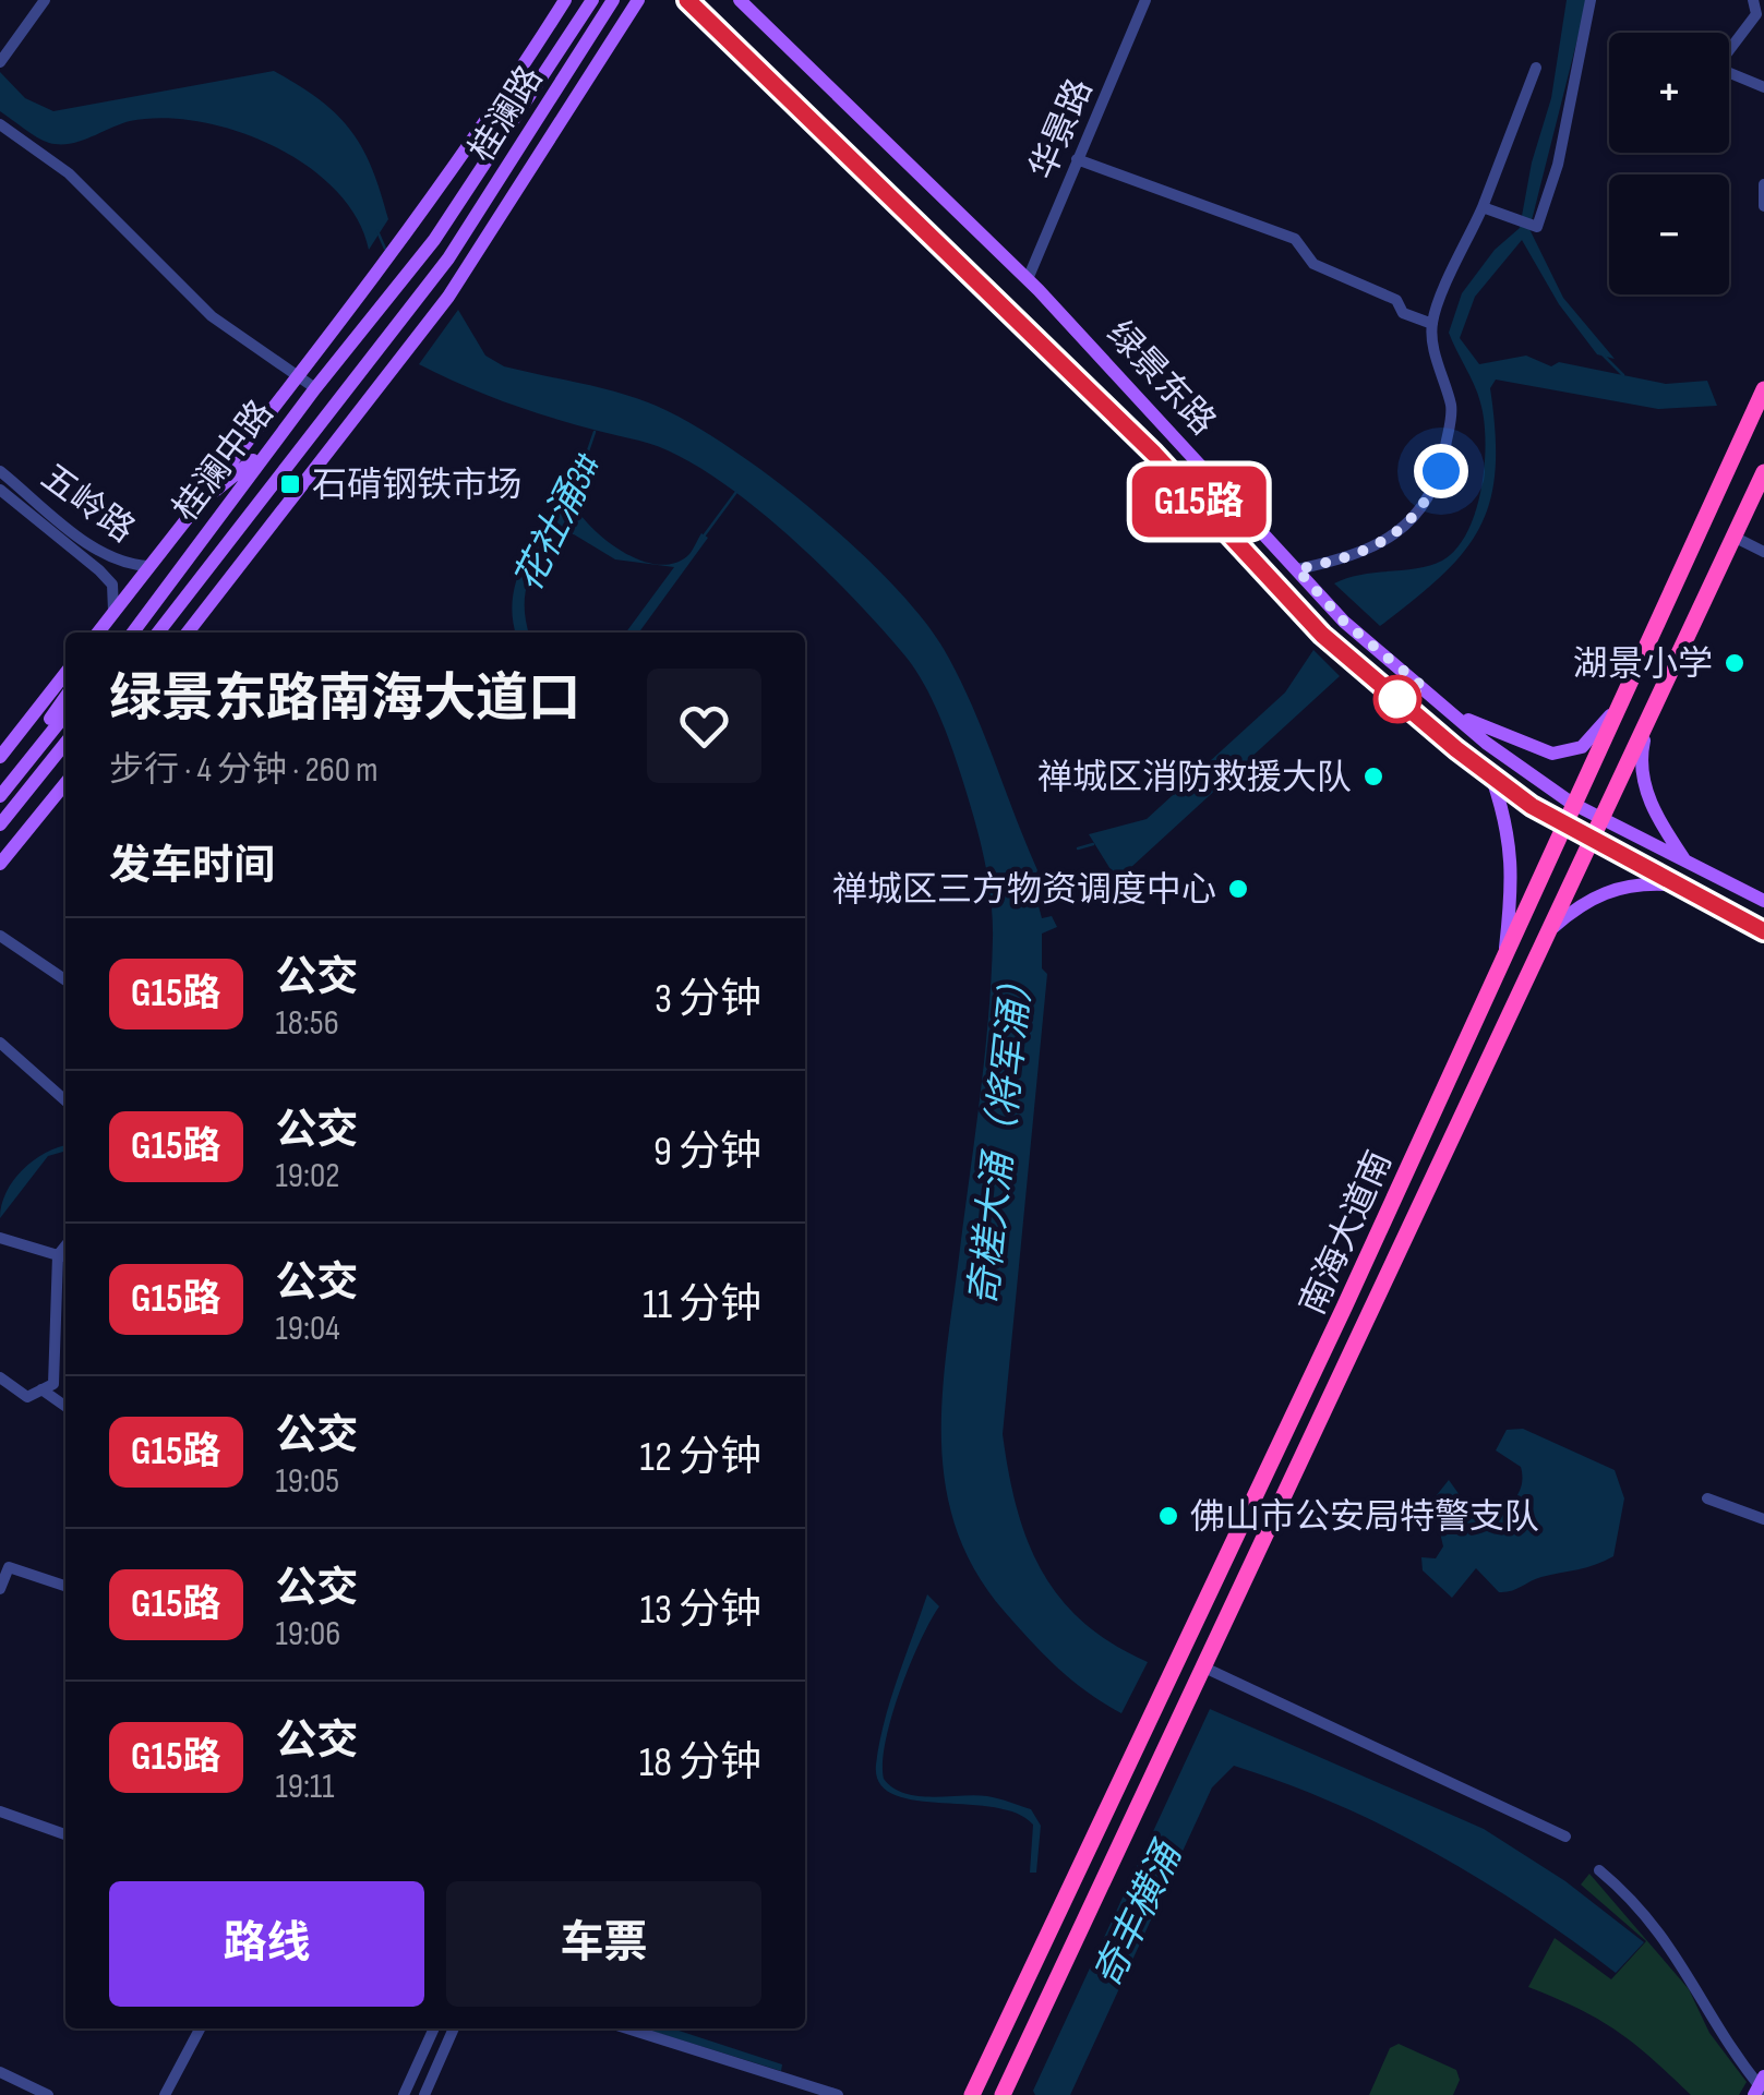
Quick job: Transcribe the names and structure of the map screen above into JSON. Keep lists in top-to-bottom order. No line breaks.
{"streets":{"highway":["南海大道南"],"main road":["桂澜路","绿景东路","桂澜中路"],"street":["华景路","五岭路"]},"crossings":[["桂澜路","桂澜中路"],["华景路","绿景东路"],["绿景东路","南海大道南"]],"water":["花社涌3#","奇槎大涌（将军涌）","奇丰横涌"],"places":{"transit":["石𬒔钢铁市场"],"other":["湖景小学","禅城区消防救援大队","禅城区三方物资调度中心","佛山市公安局特警支队"]},"lines":["bus line G15路"],"page":{"on_map":"G15路","map_buttons":["+","−"],"heading":[["绿景东路南海大道口","步行 · 4 分钟 · 260 m"],"发车时间"],"list":[{"mark":"G15路","name":"公交","note":"18:56","value":"3 分钟"},{"mark":"G15路","name":"公交","note":"19:02","value":"9 分钟"},{"mark":"G15路","name":"公交","note":"19:04","value":"11 分钟"},{"mark":"G15路","name":"公交","note":"19:05","value":"12 分钟"},{"mark":"G15路","name":"公交","note":"19:06","value":"13 分钟"},{"mark":"G15路","name":"公交","note":"19:11","value":"18 分钟"}],"buttons":["路线","车票"]}}
